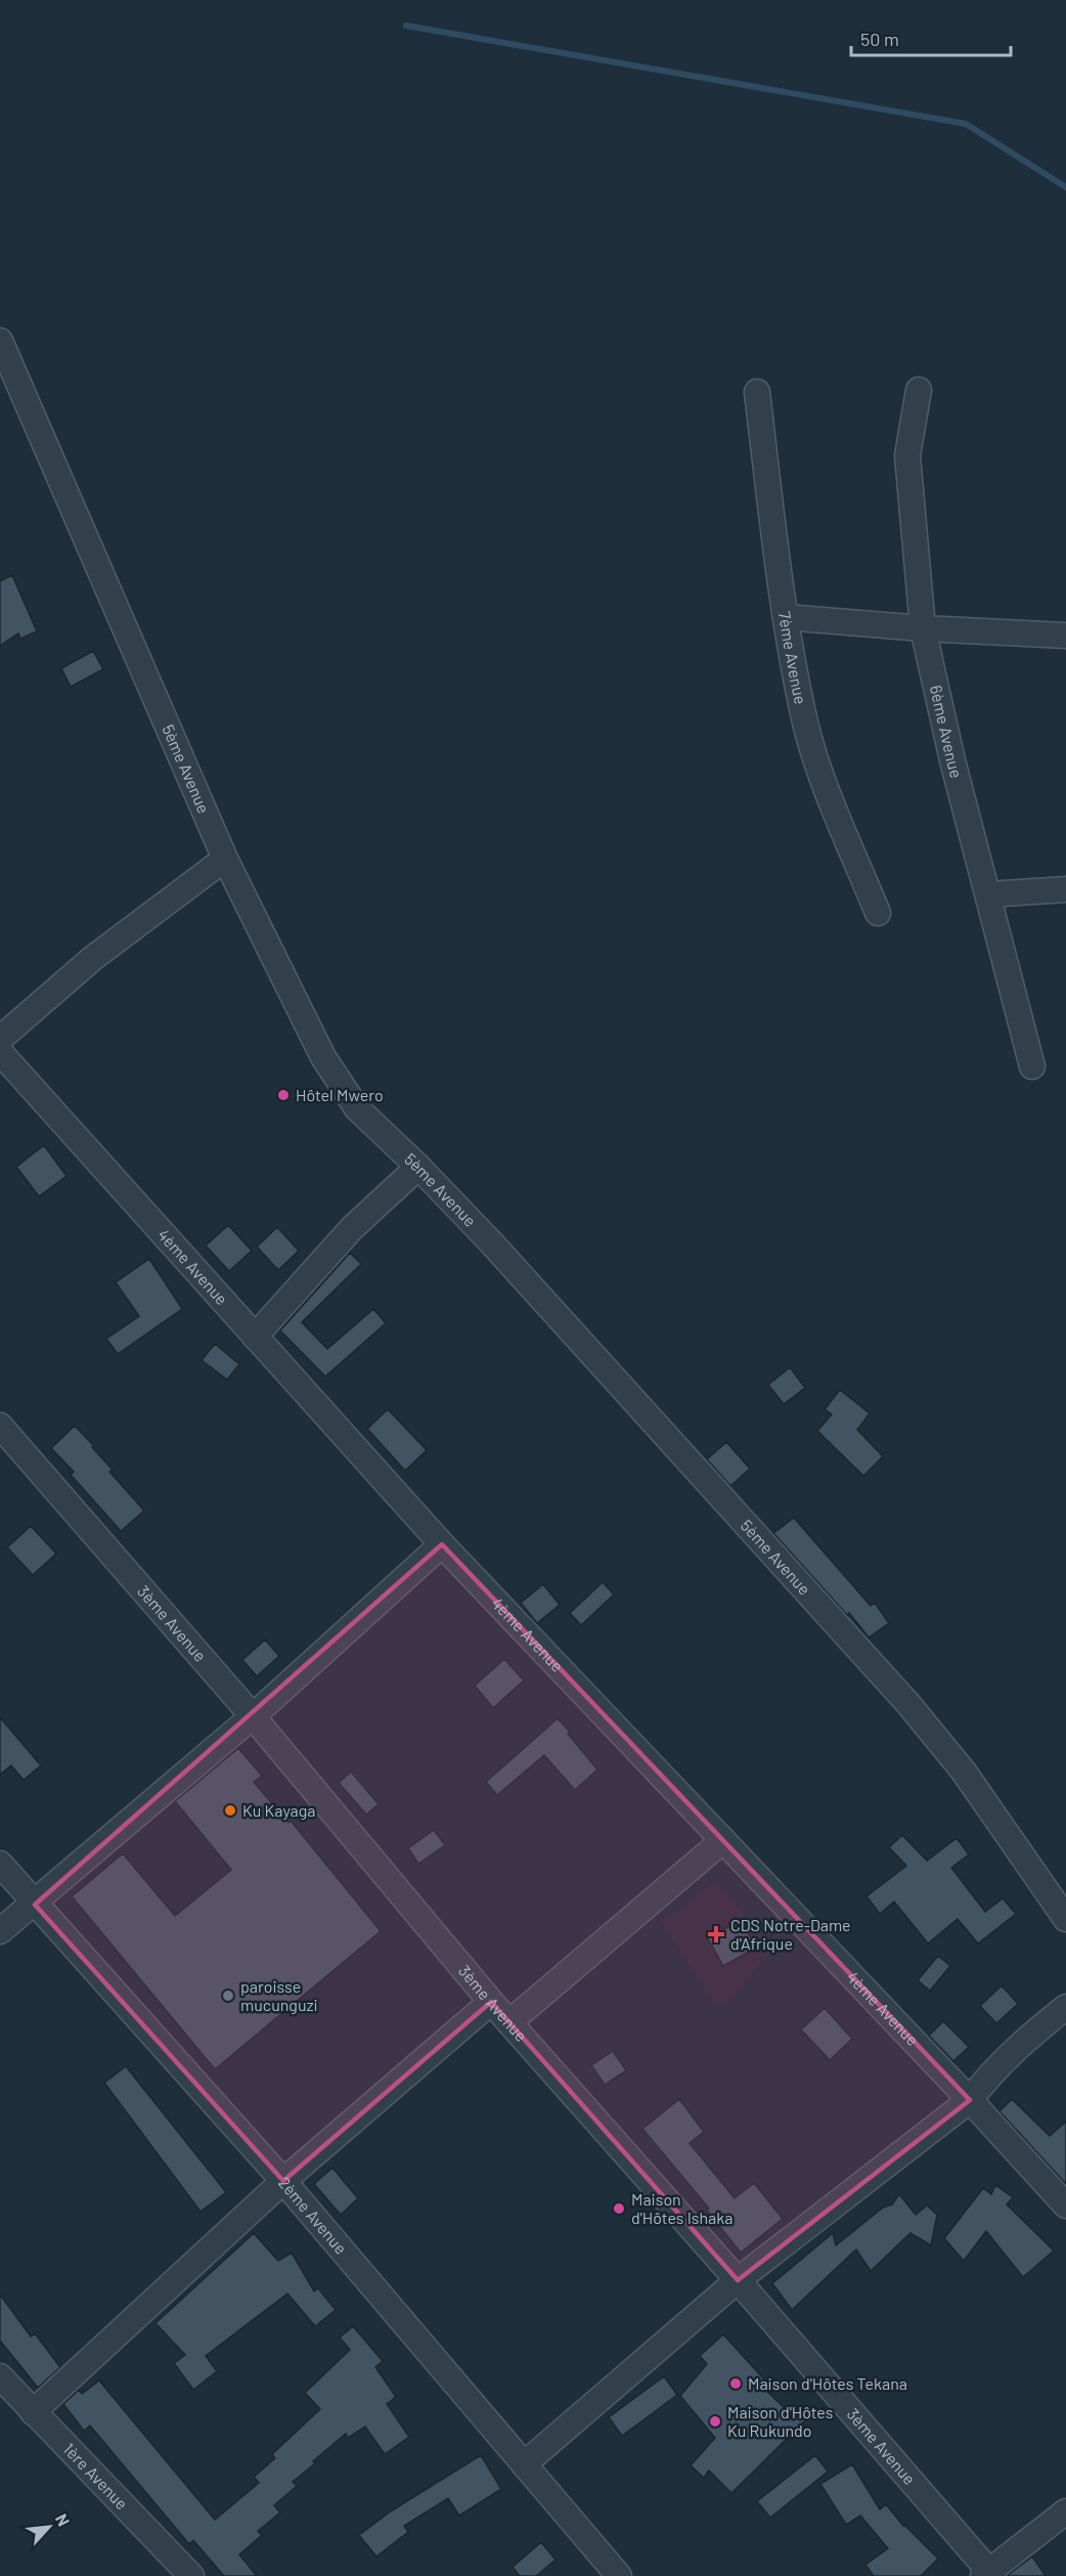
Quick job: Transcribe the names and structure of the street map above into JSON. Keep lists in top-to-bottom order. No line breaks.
{"streets":{"street":["7ème Avenue","6ème Avenue","5ème Avenue","4ème Avenue","3ème Avenue","2ème Avenue","1ère Avenue"]},"places":{"other":["Hôtel Mwero","Ku Kayaga","paroisse mucunguzi","Maison d'Hôtes Ishaka","Maison d'Hôtes Tekana","Maison d'Hôtes Ku Rukundo"],"health":["CDS Notre-Dame d'Afrique"]},"scale_bar":"50 m","north":"top right"}
